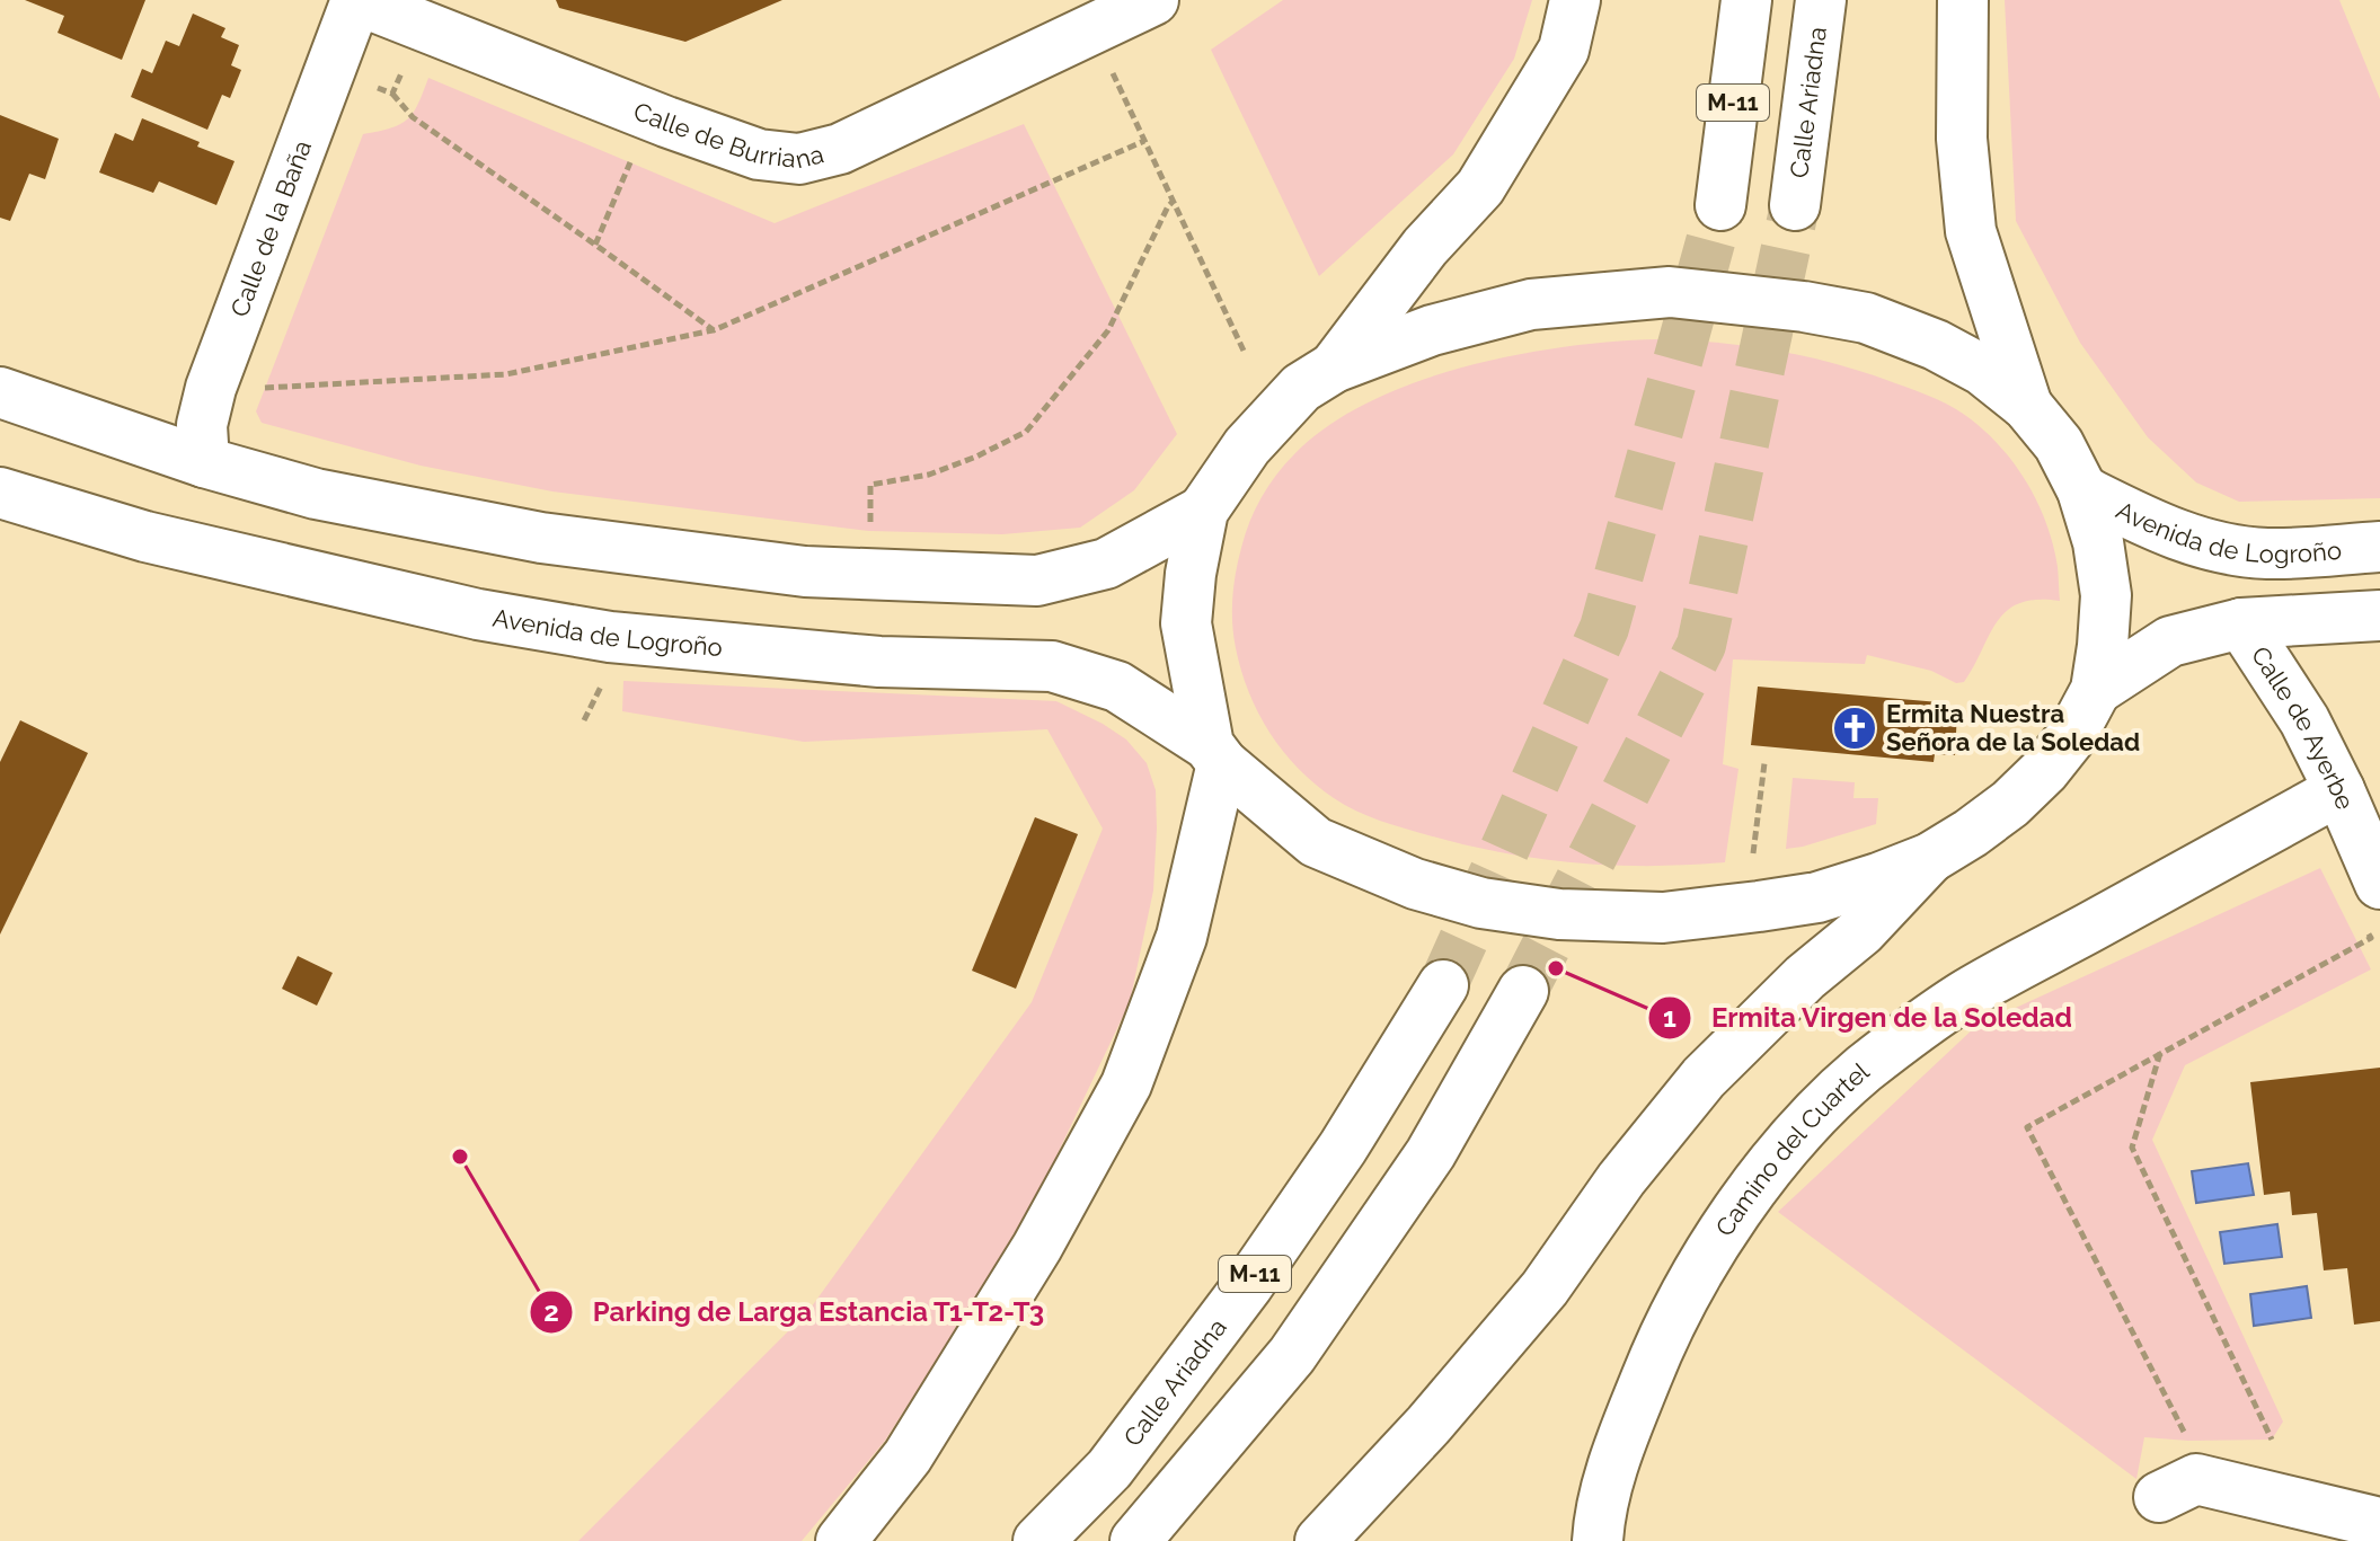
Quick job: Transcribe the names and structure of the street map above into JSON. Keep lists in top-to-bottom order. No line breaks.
{"streets":{"main road":["M-11","Calle Ariadna","Calle de Burriana","Calle de la Baña","Avenida de Logroño","Calle de Ayerbe","Camino del Cuartel"]},"crossings":[["Calle de Burriana","Calle de la Baña"],["Calle de Ayerbe","Camino del Cuartel"]],"places":{"church":["Ermita Nuestra Señora de la Soledad"],"other":["Ermita Virgen de la Soledad","Parking de Larga Estancia T1-T2-T3"]}}
